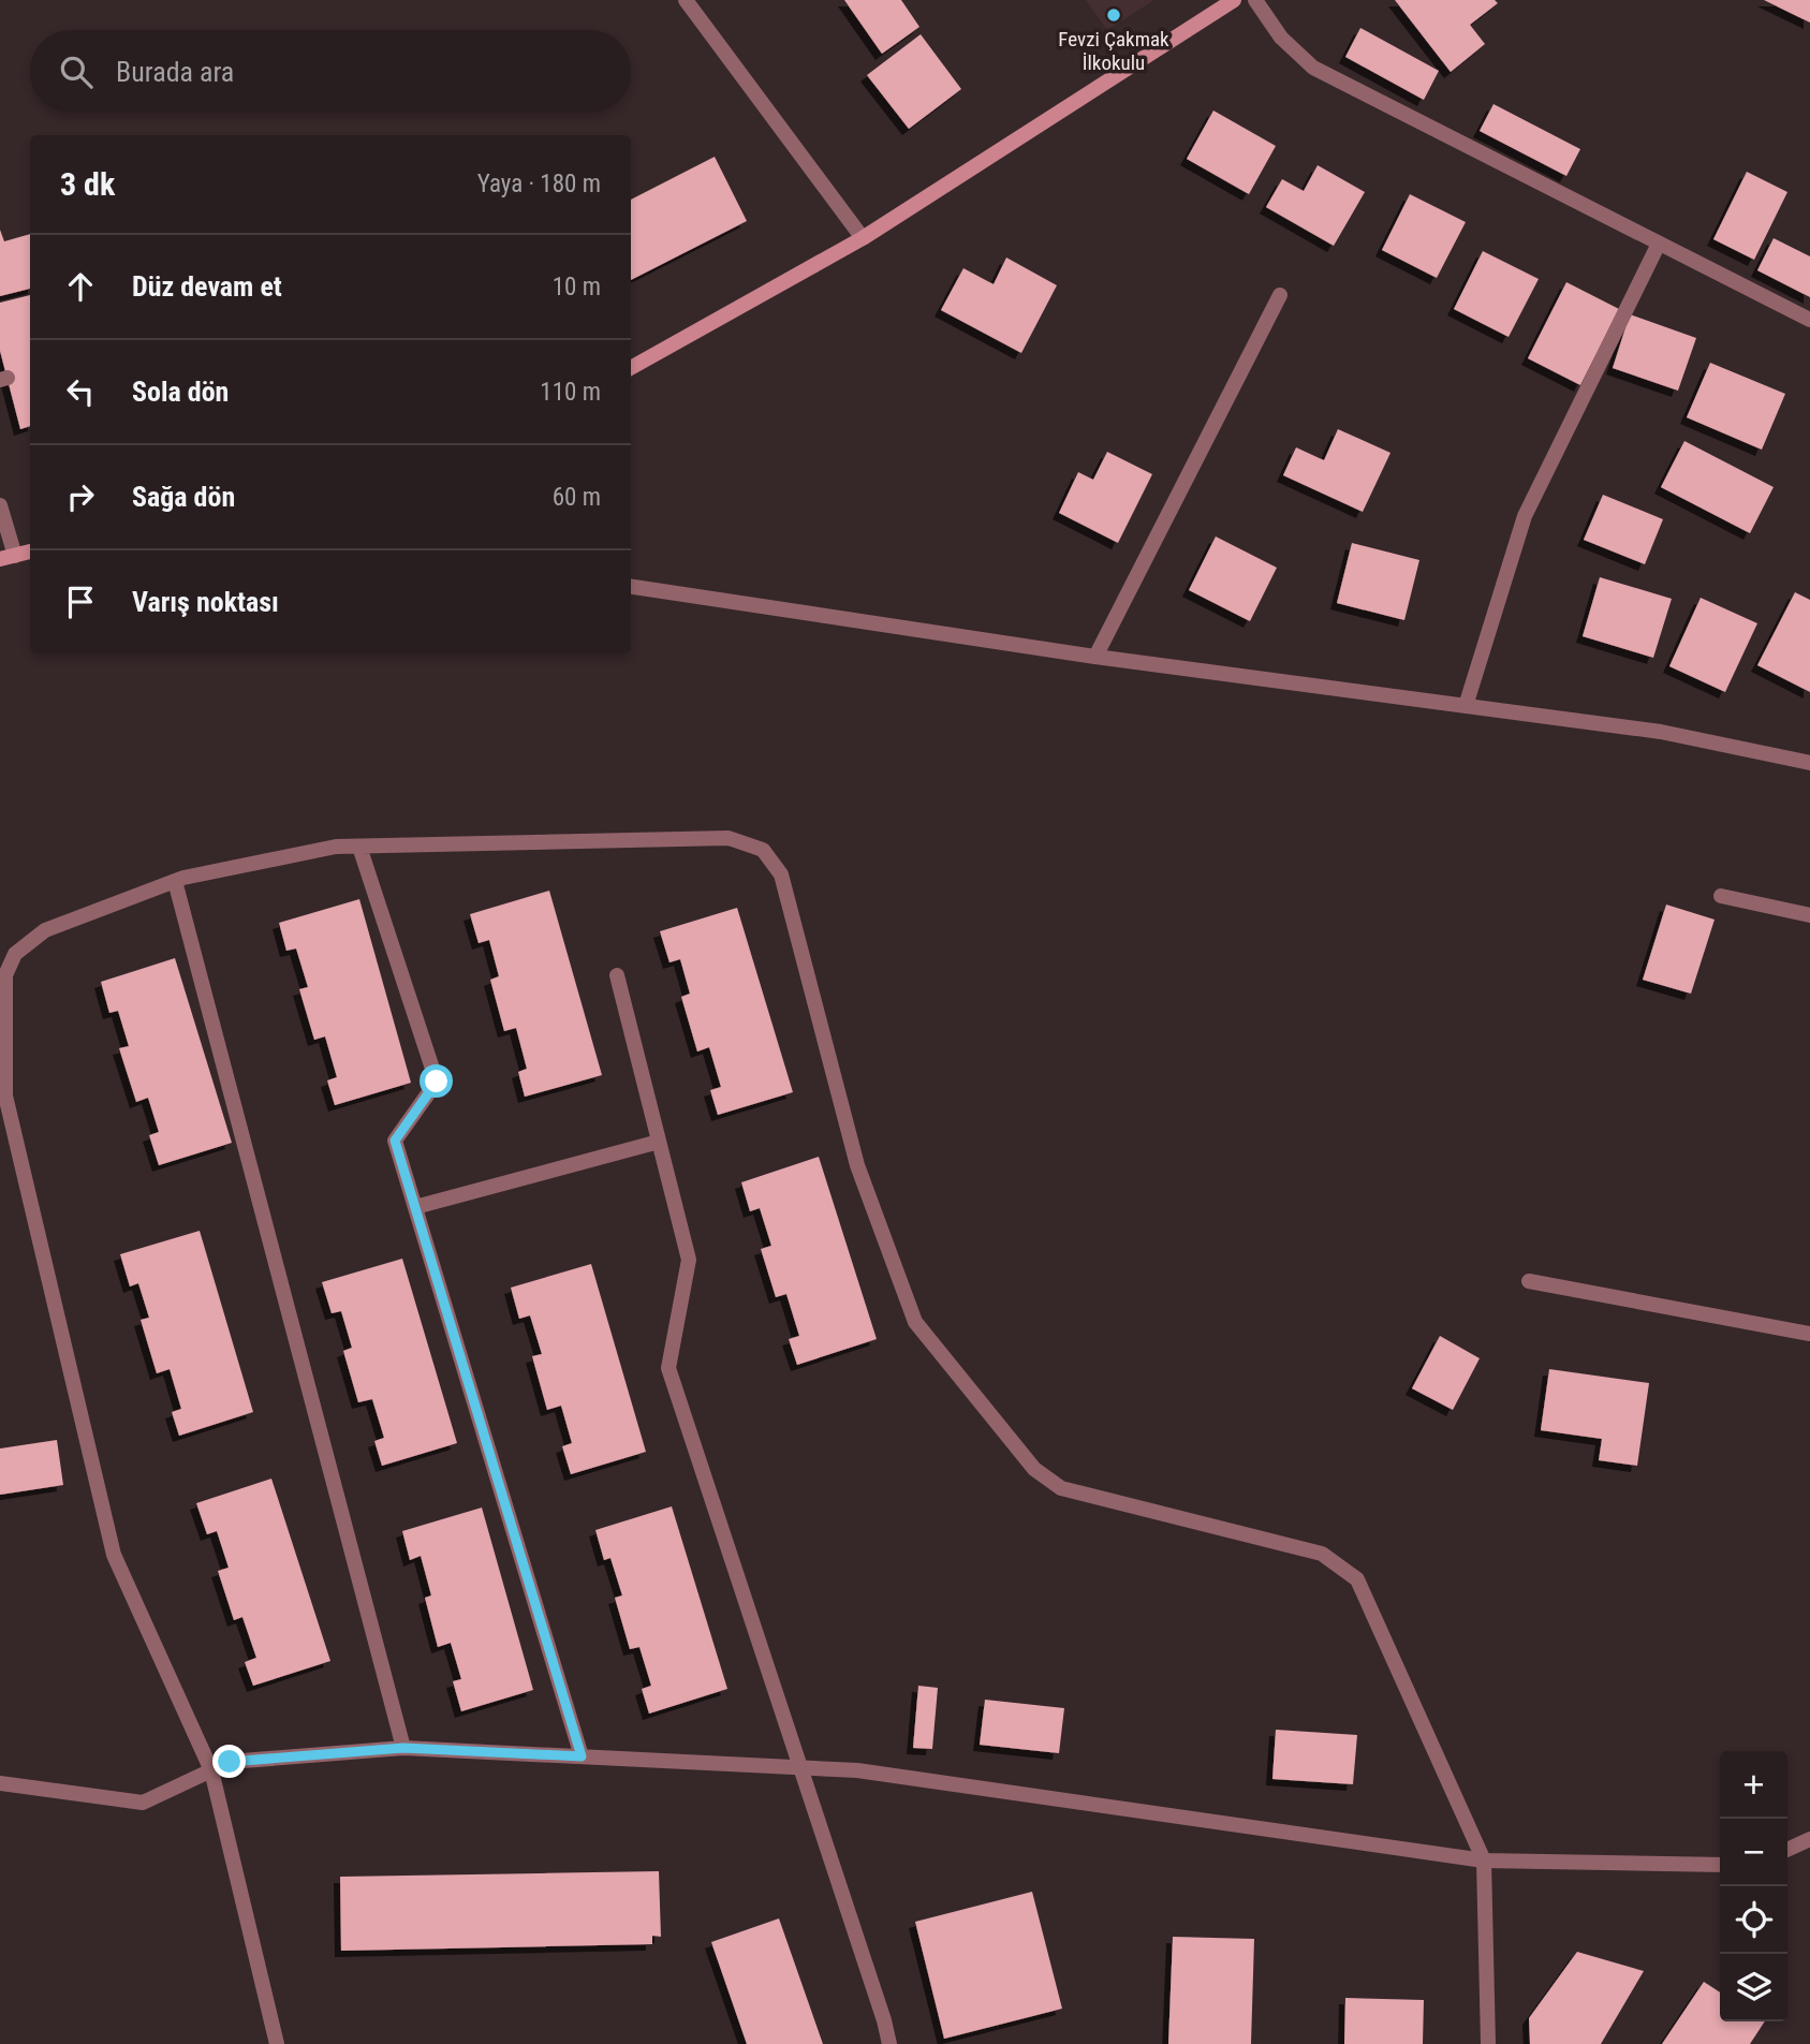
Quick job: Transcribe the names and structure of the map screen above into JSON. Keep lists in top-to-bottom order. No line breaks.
{"places":["Fevzi Çakmak İlkokulu"],"page":{"search":"Burada ara","heading":["3 dk","Yaya · 180 m"],"list":[["Düz devam et","10 m"],["Sola dön","110 m"],["Sağa dön","60 m"],"Varış noktası"],"map_buttons":["+","−"]}}
